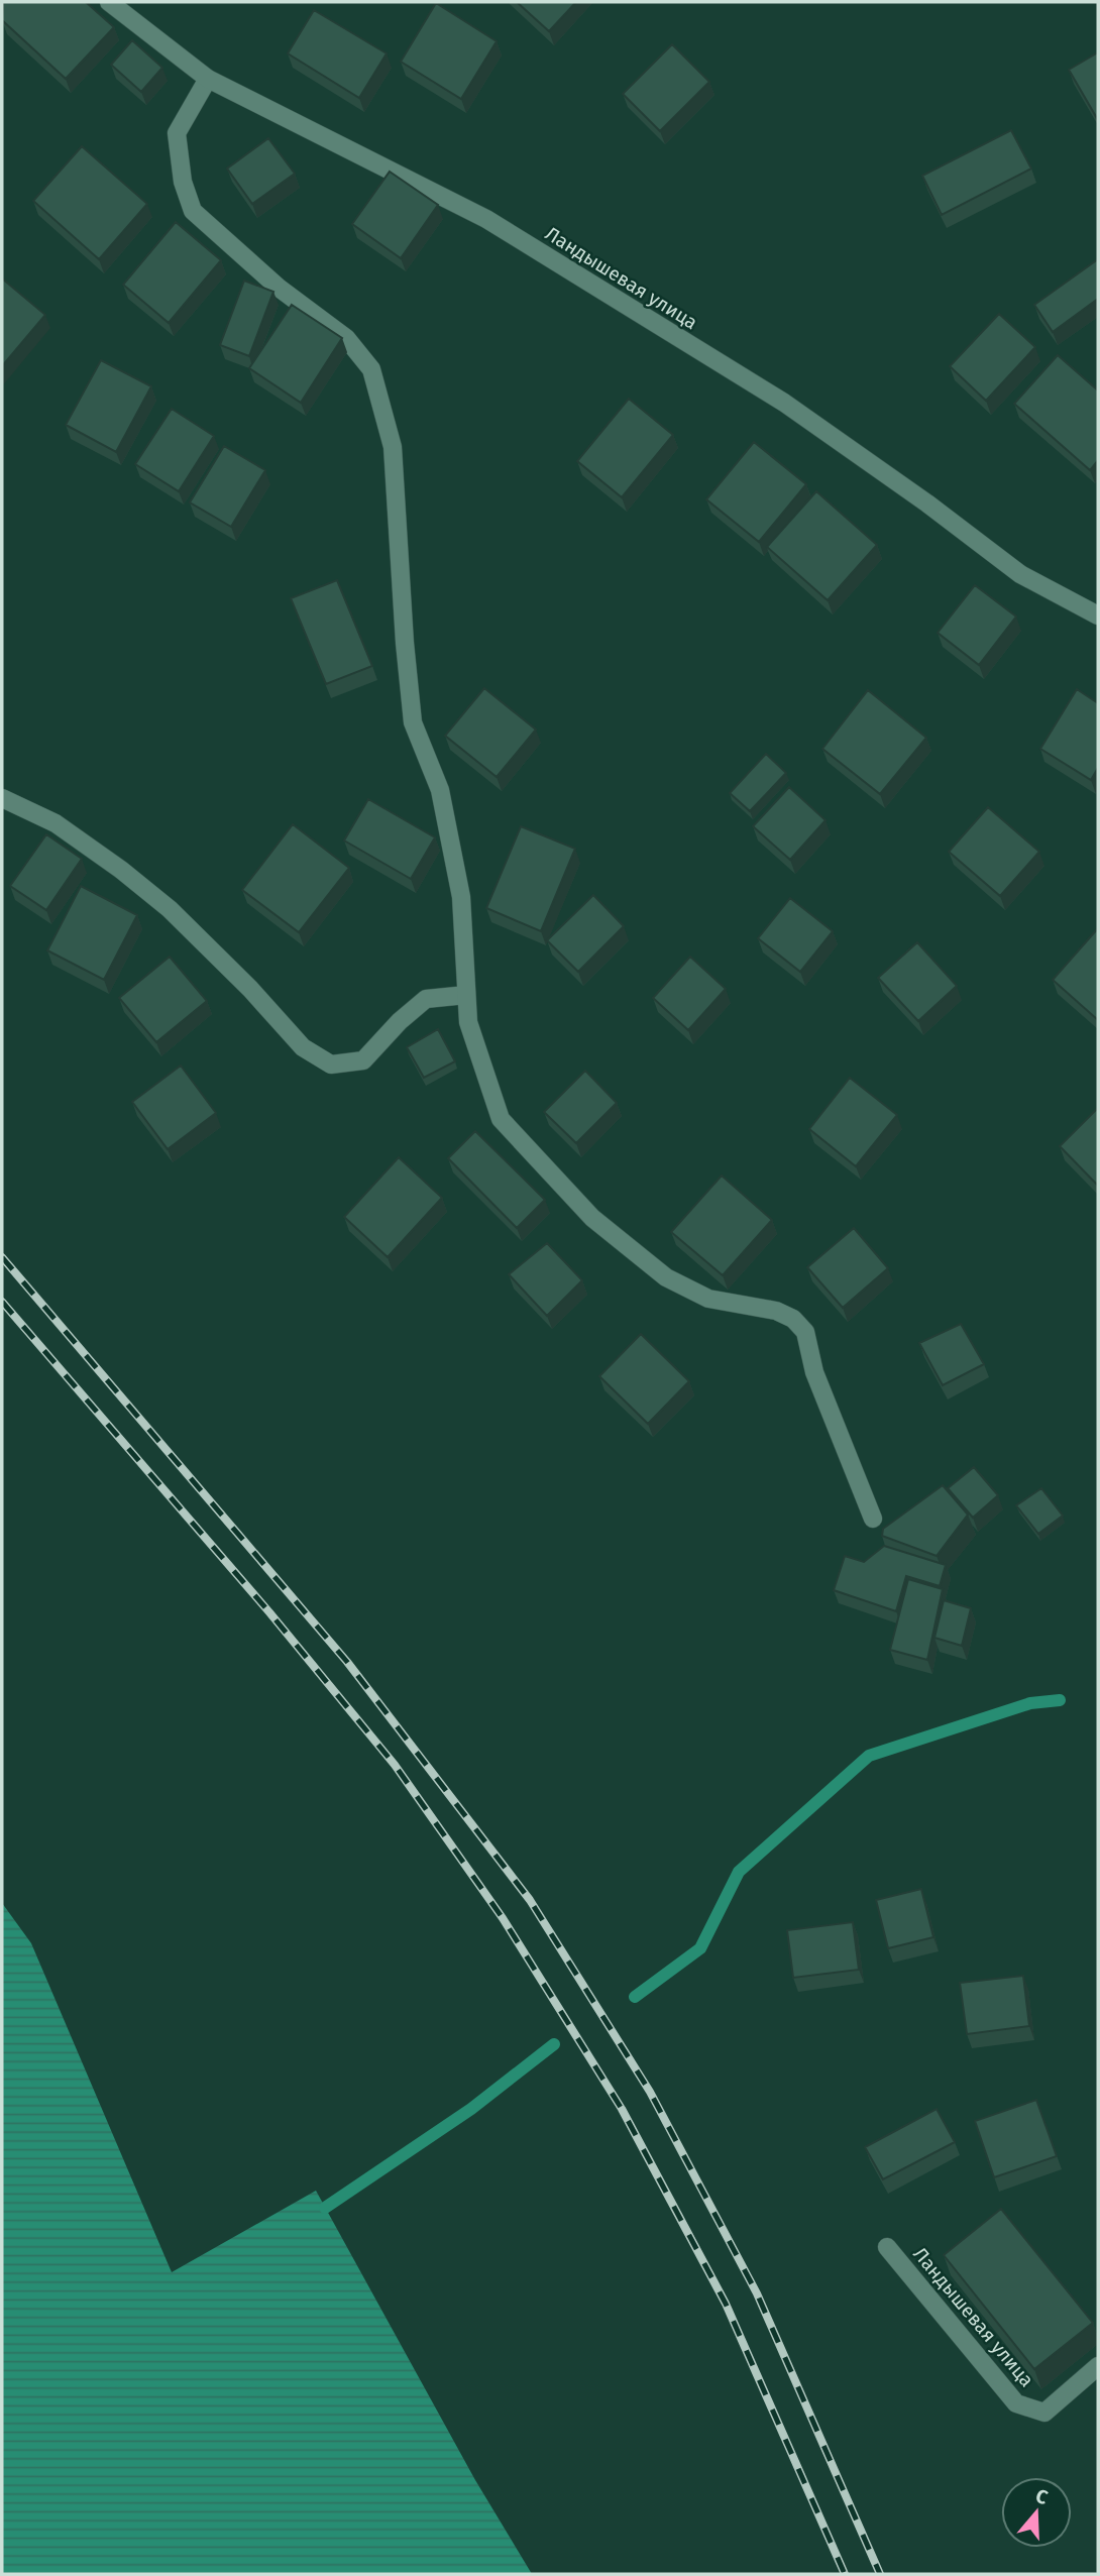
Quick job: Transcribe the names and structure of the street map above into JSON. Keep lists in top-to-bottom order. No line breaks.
{"streets":{"street":["Ландышевая улица"]},"north":"top"}
